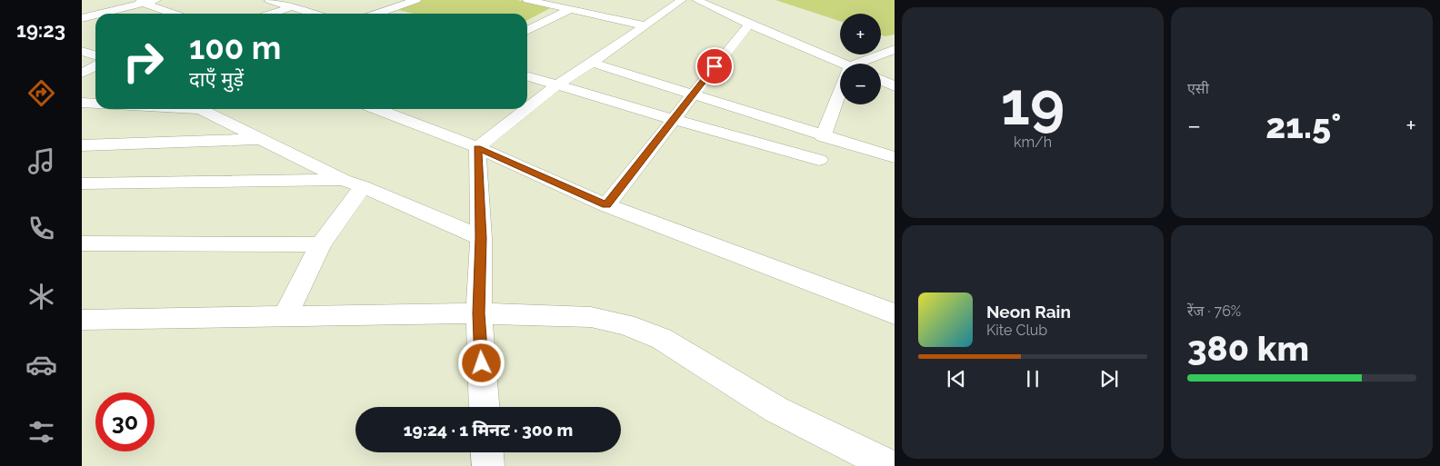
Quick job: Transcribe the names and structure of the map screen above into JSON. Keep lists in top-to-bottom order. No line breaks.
{"page":{"tabs":"19:23","tile":[["19","km/h"],"एसी",["रेंज · 76%","380 km"]],"map_buttons":["+","−"],"turn":["100 m","दाएँ मुड़ें"],"heat":["−","21.5°","+"],"song":["Neon Rain","Kite Club"],"limit":"30","trip":"19:24 · 1 मिनट · 300 m"}}
